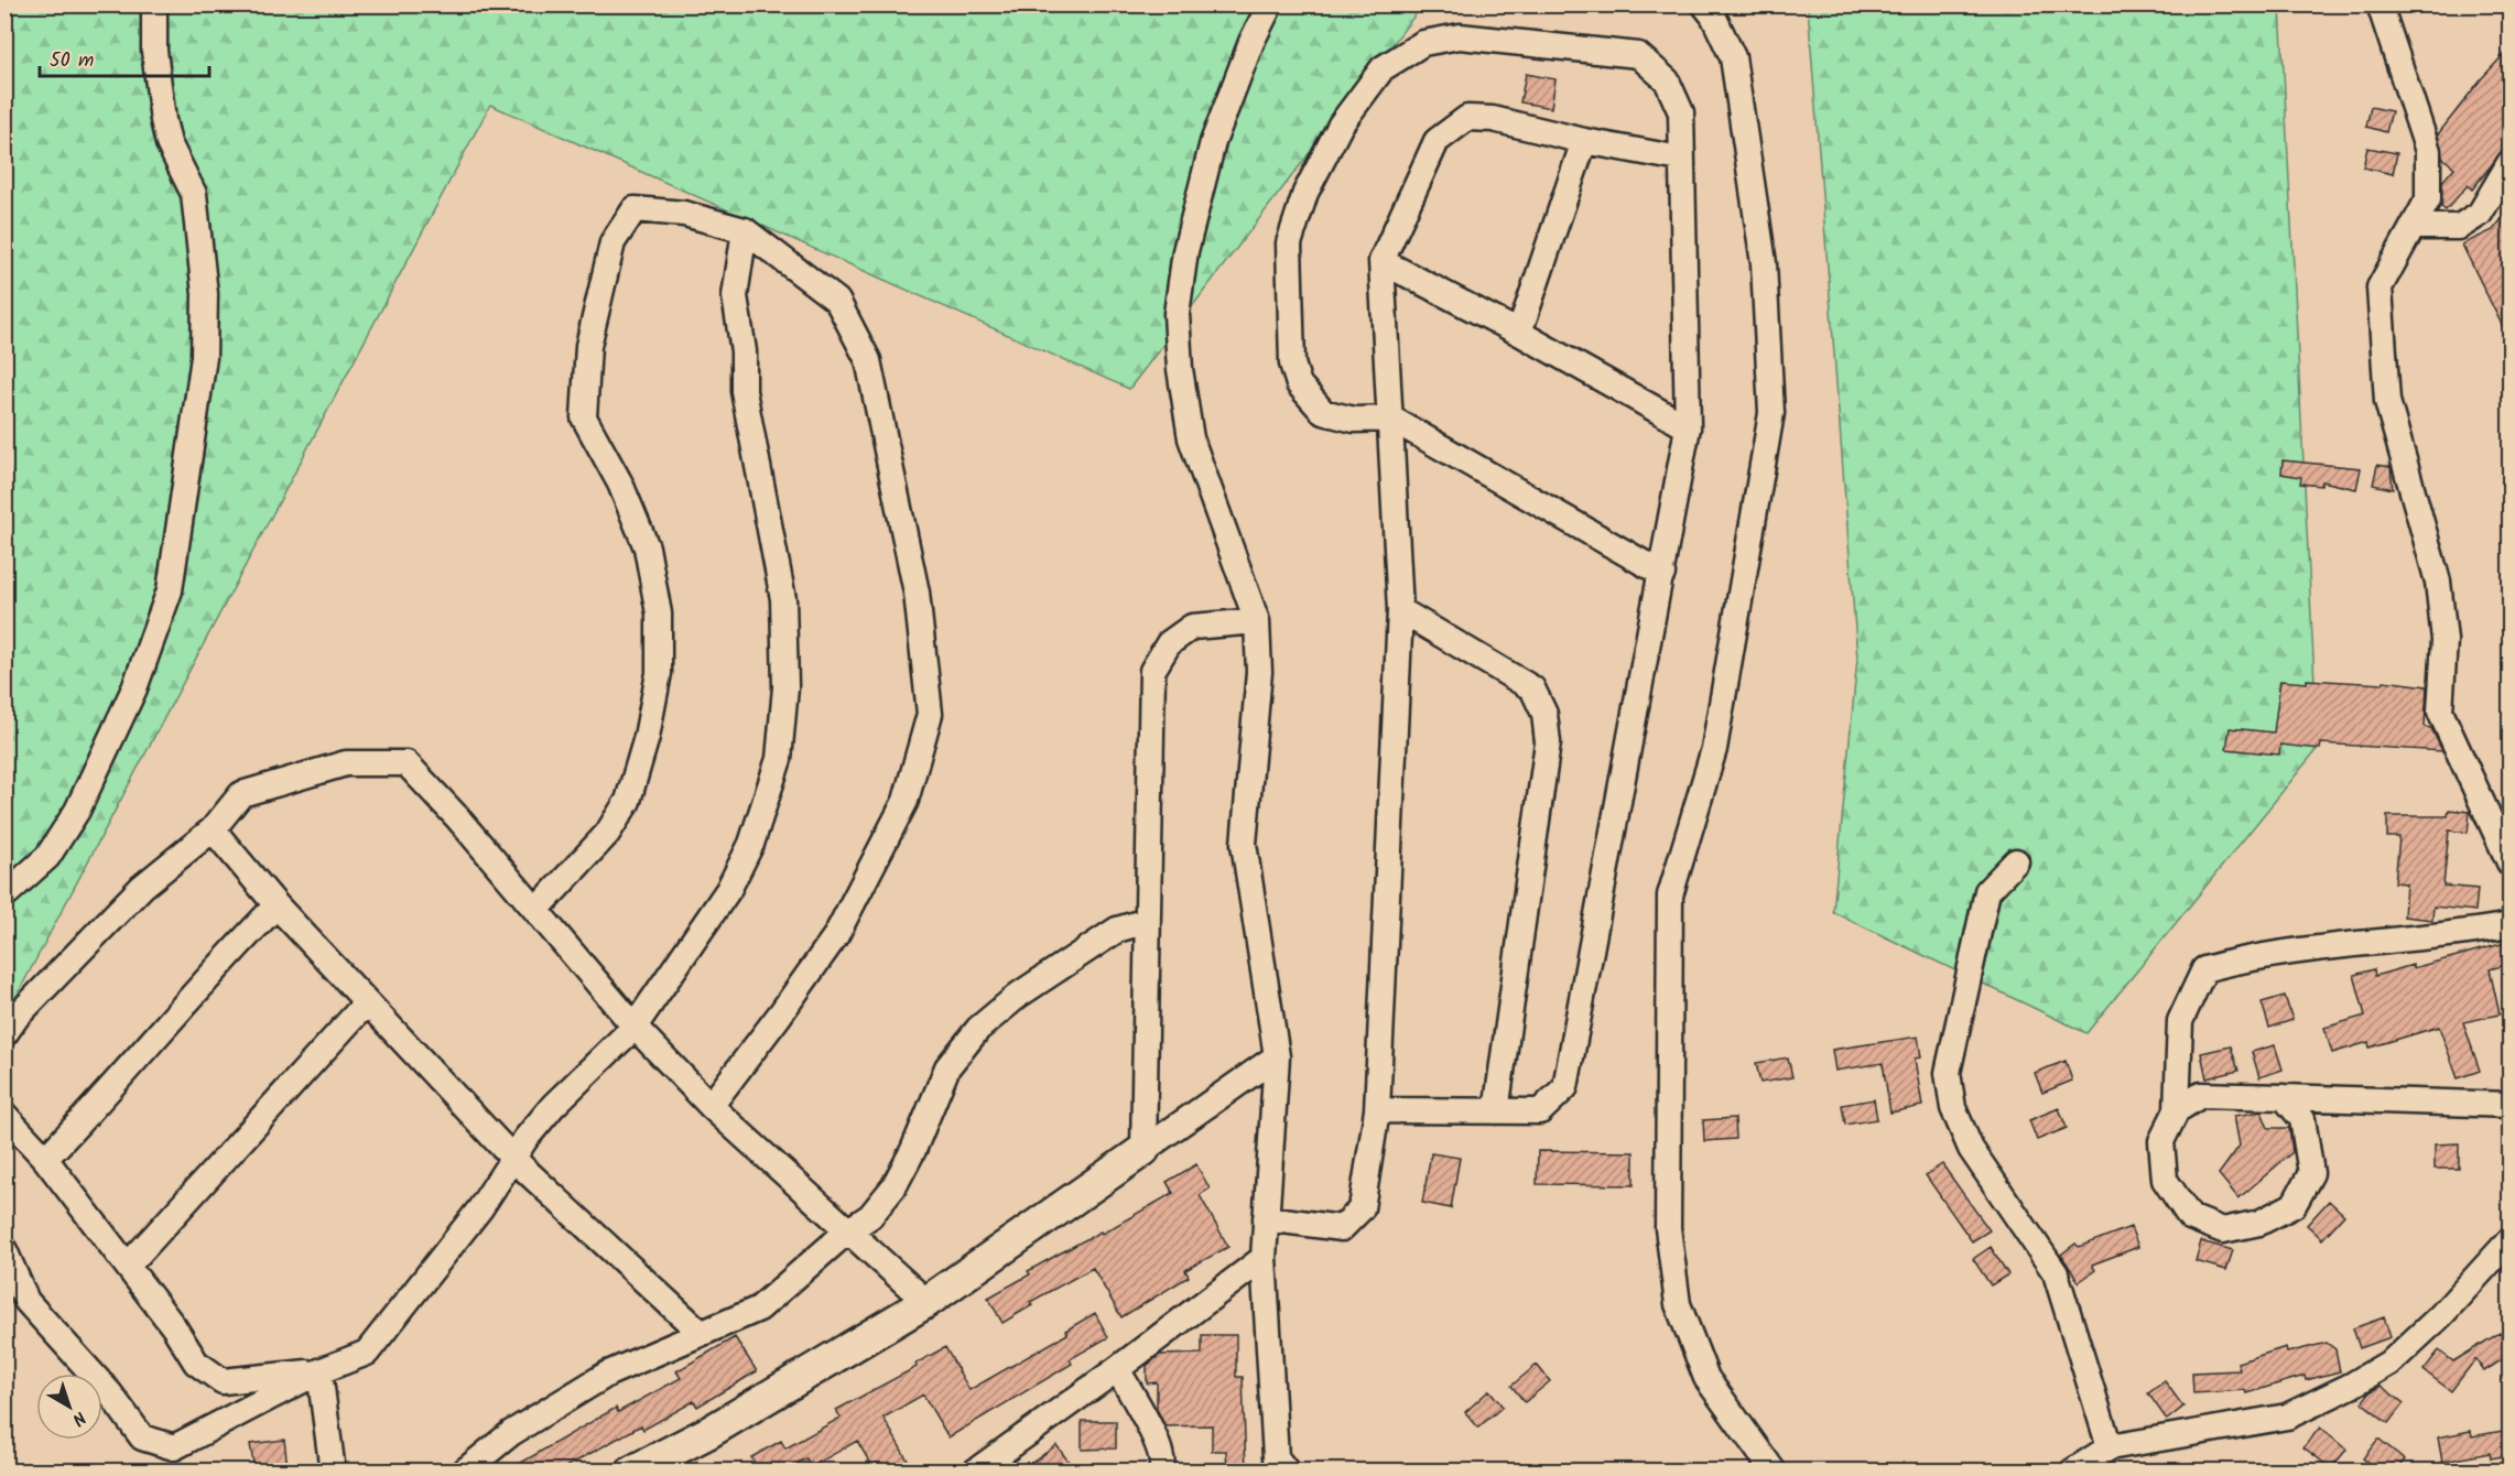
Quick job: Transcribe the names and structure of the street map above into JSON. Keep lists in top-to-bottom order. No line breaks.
{"scale_bar":"50 m","north":"bottom right"}
